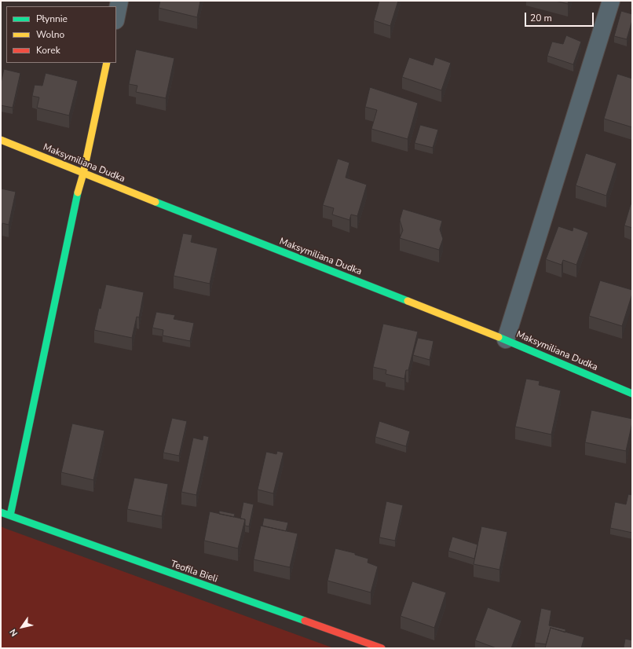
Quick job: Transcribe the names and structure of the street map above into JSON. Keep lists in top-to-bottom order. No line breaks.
{"streets":{"street":["Maksymiliana Dudka","Teofila Bieli"]},"legend":["Płynnie","Wolno","Korek"],"scale_bar":"20 m","north":"bottom left"}
